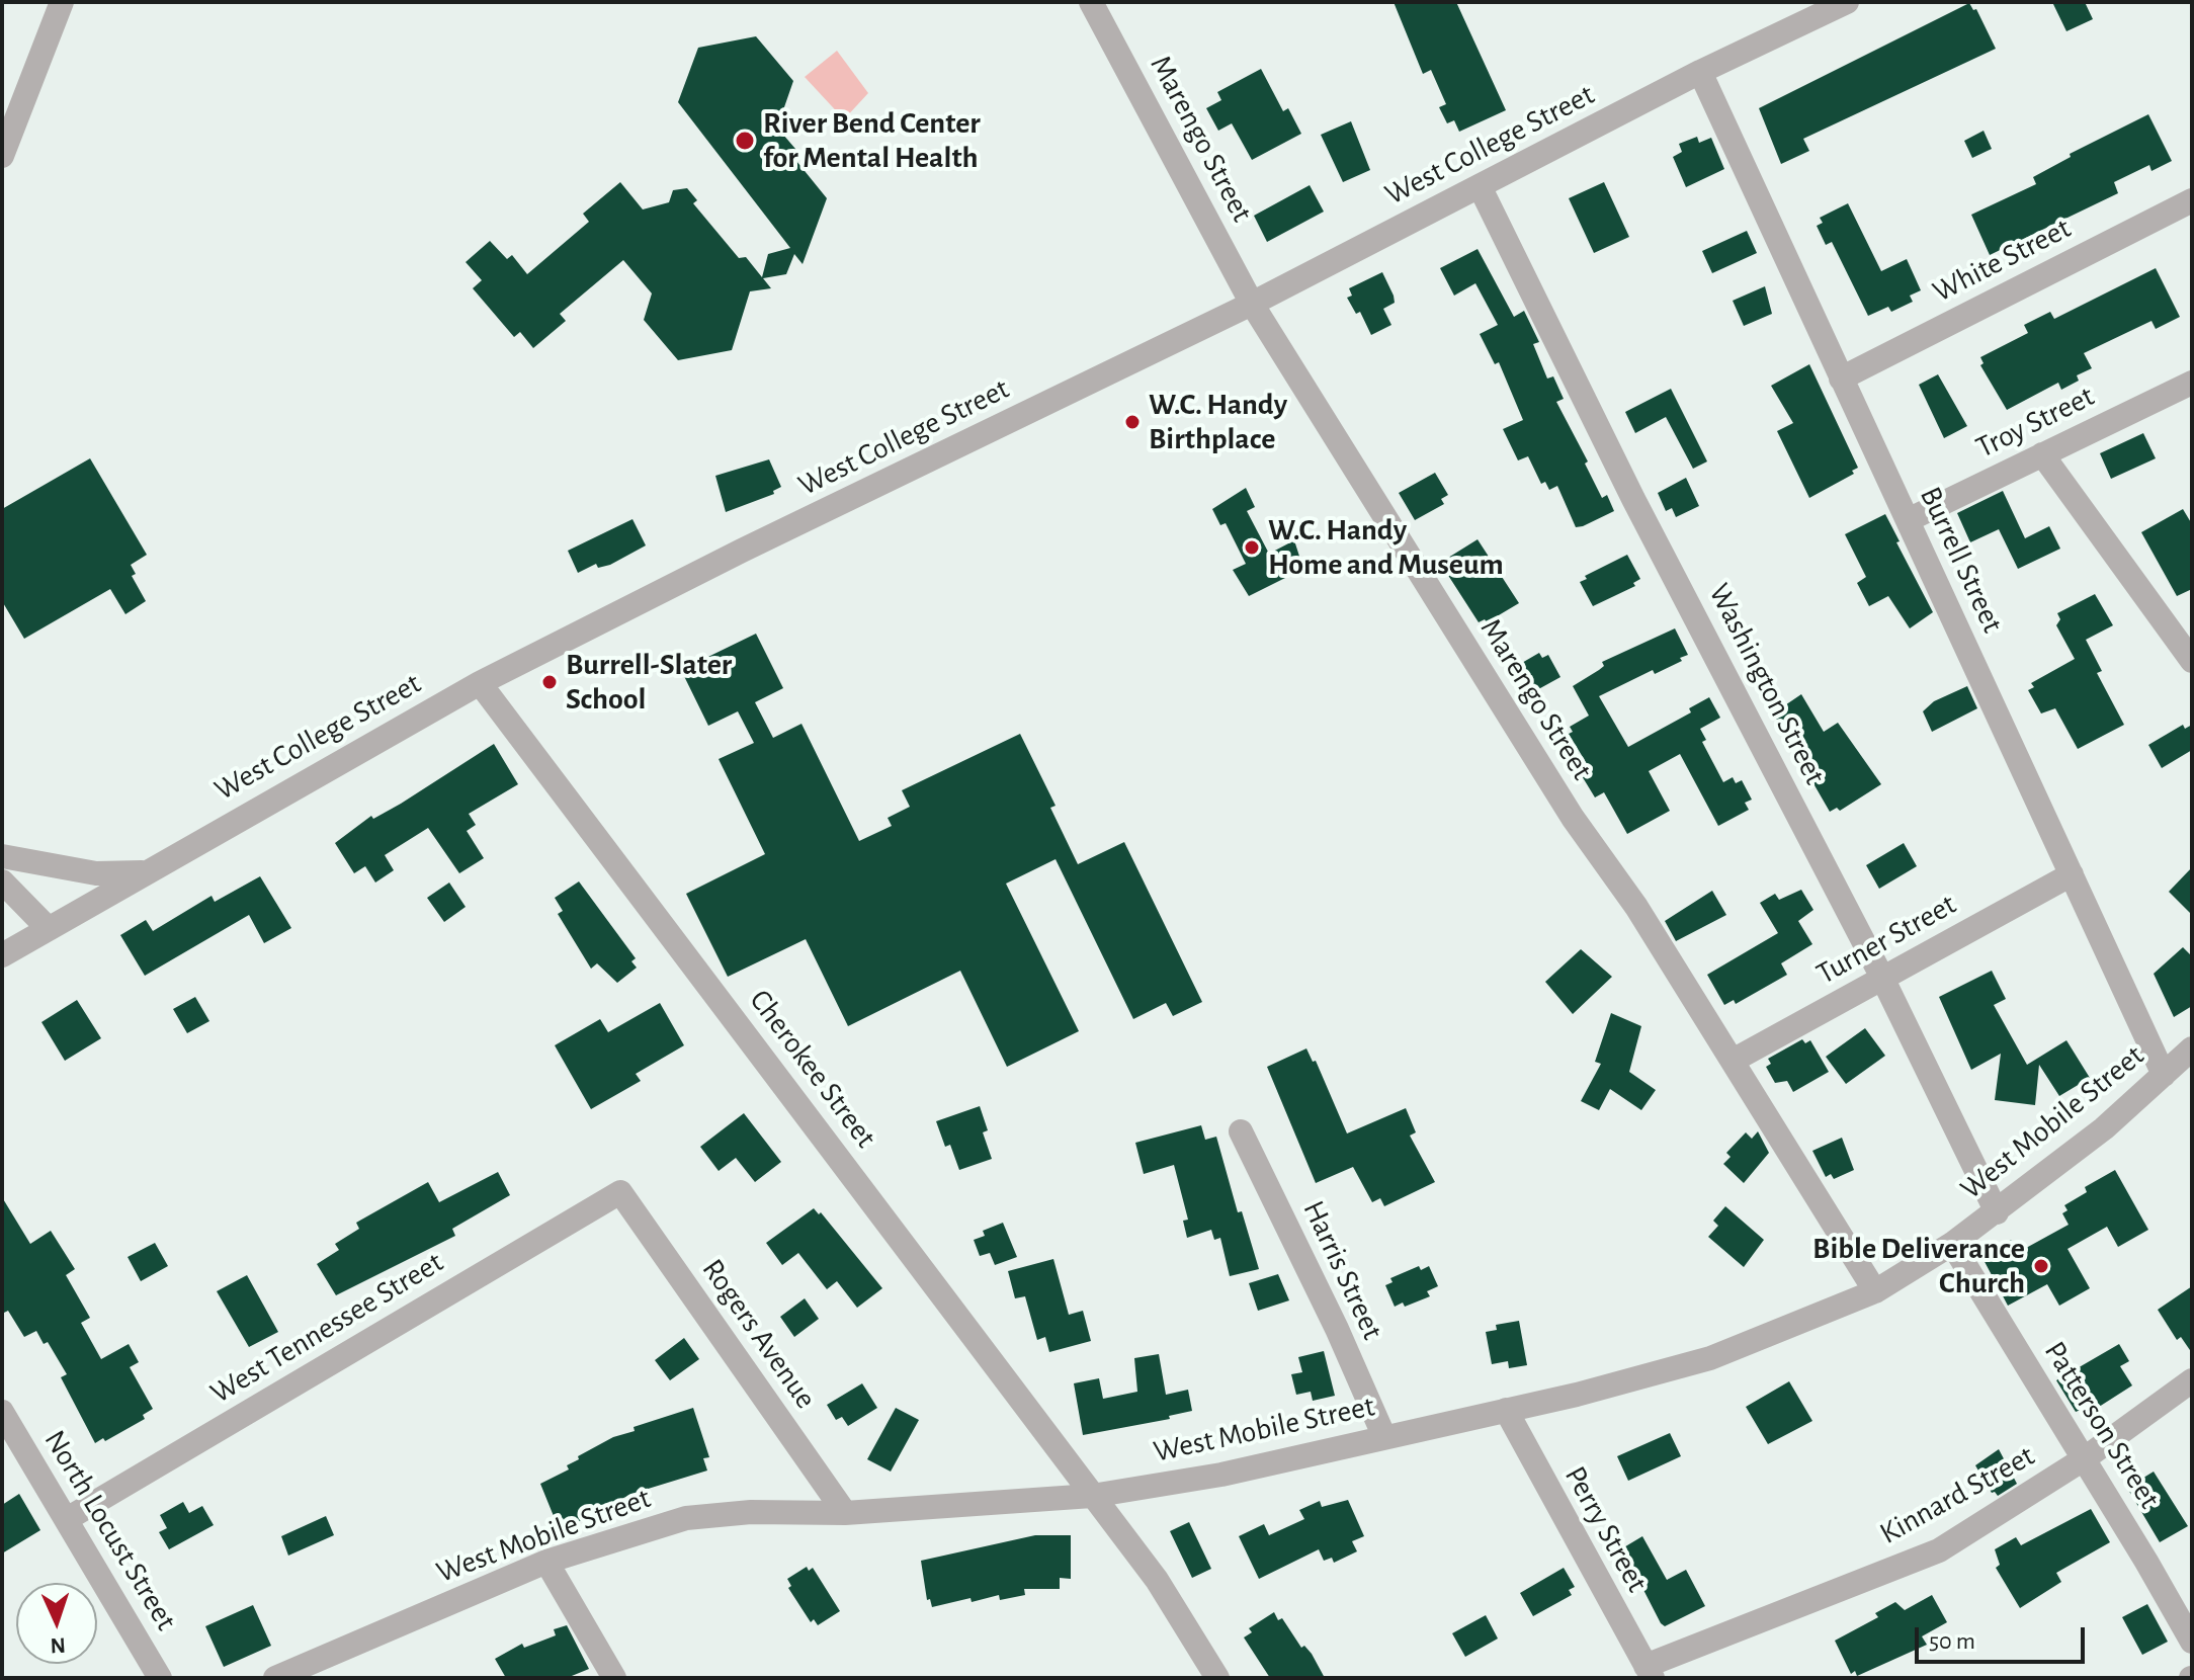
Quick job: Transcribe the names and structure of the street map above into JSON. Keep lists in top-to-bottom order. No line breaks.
{"streets":{"street":["Marengo Street","West College Street","White Street","Troy Street","Burrell Street","Washington Street","Turner Street","Cherokee Street","West Mobile Street","Harris Street","West Tennessee Street","Rogers Avenue","Patterson Street","Kinnard Street","Perry Street","North Locust Street"]},"crossings":[["Marengo Street","West College Street"],["Marengo Street","Turner Street"],["Marengo Street","West Mobile Street"],["West College Street","Burrell Street"],["West College Street","Washington Street"],["West College Street","Cherokee Street"],["White Street","Burrell Street"],["Troy Street","Burrell Street"],["Burrell Street","Turner Street"],["Burrell Street","West Mobile Street"],["Washington Street","Turner Street"],["Washington Street","West Mobile Street"],["Cherokee Street","West Mobile Street"],["West Mobile Street","Harris Street"],["West Mobile Street","Rogers Avenue"],["West Mobile Street","Patterson Street"],["West Mobile Street","Perry Street"],["West Tennessee Street","Rogers Avenue"],["West Tennessee Street","North Locust Street"],["Patterson Street","Kinnard Street"],["Kinnard Street","Perry Street"]],"places":["River Bend Center for Mental Health","W.C. Handy Birthplace","W.C. Handy Home and Museum","Burrell-Slater School","Bible Deliverance Church"],"scale_bar":"50 m","north":"bottom"}
